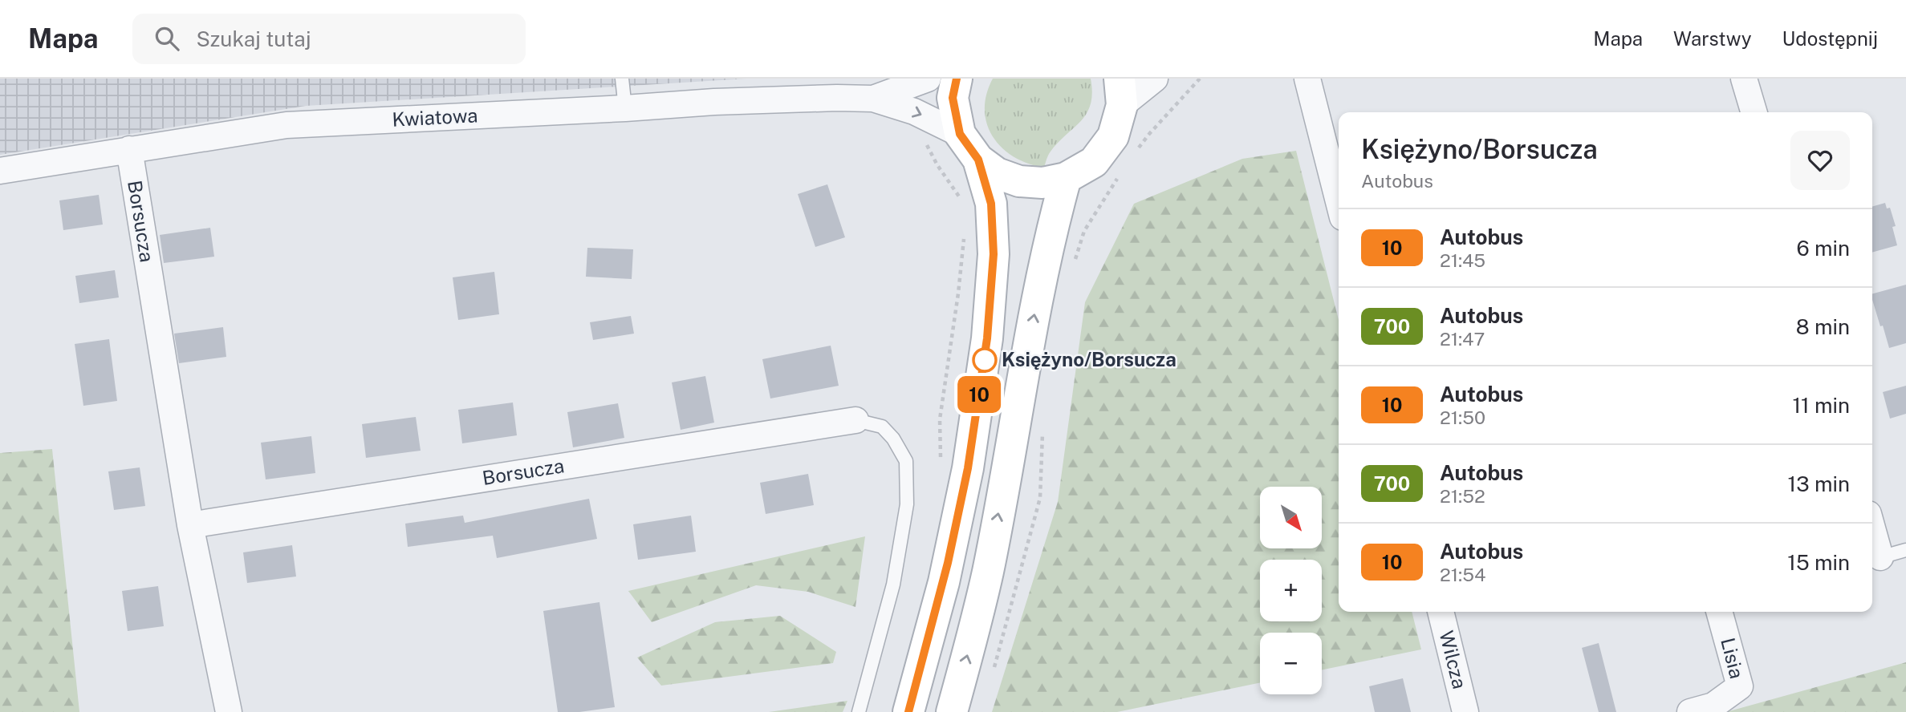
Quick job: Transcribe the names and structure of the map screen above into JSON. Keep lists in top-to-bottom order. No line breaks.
{"streets":{"street":["Kwiatowa","Borsucza","Lisia","Wilcza"]},"crossings":[["Kwiatowa","Borsucza"]],"places":["Księżyno/Borsucza"],"lines":["bus line 10"],"north":"bottom right","page":{"header":"Mapa","search":"Szukaj tutaj","nav":["Mapa","Warstwy","Udostępnij"],"on_map":"10","heading":["Księżyno/Borsucza","Autobus"],"list":[{"mark":"10","name":"Autobus","note":"21:45","value":"6 min"},{"mark":"700","name":"Autobus","note":"21:47","value":"8 min"},{"mark":"10","name":"Autobus","note":"21:50","value":"11 min"},{"mark":"700","name":"Autobus","note":"21:52","value":"13 min"},{"mark":"10","name":"Autobus","note":"21:54","value":"15 min"}],"map_buttons":["+","−"]}}
